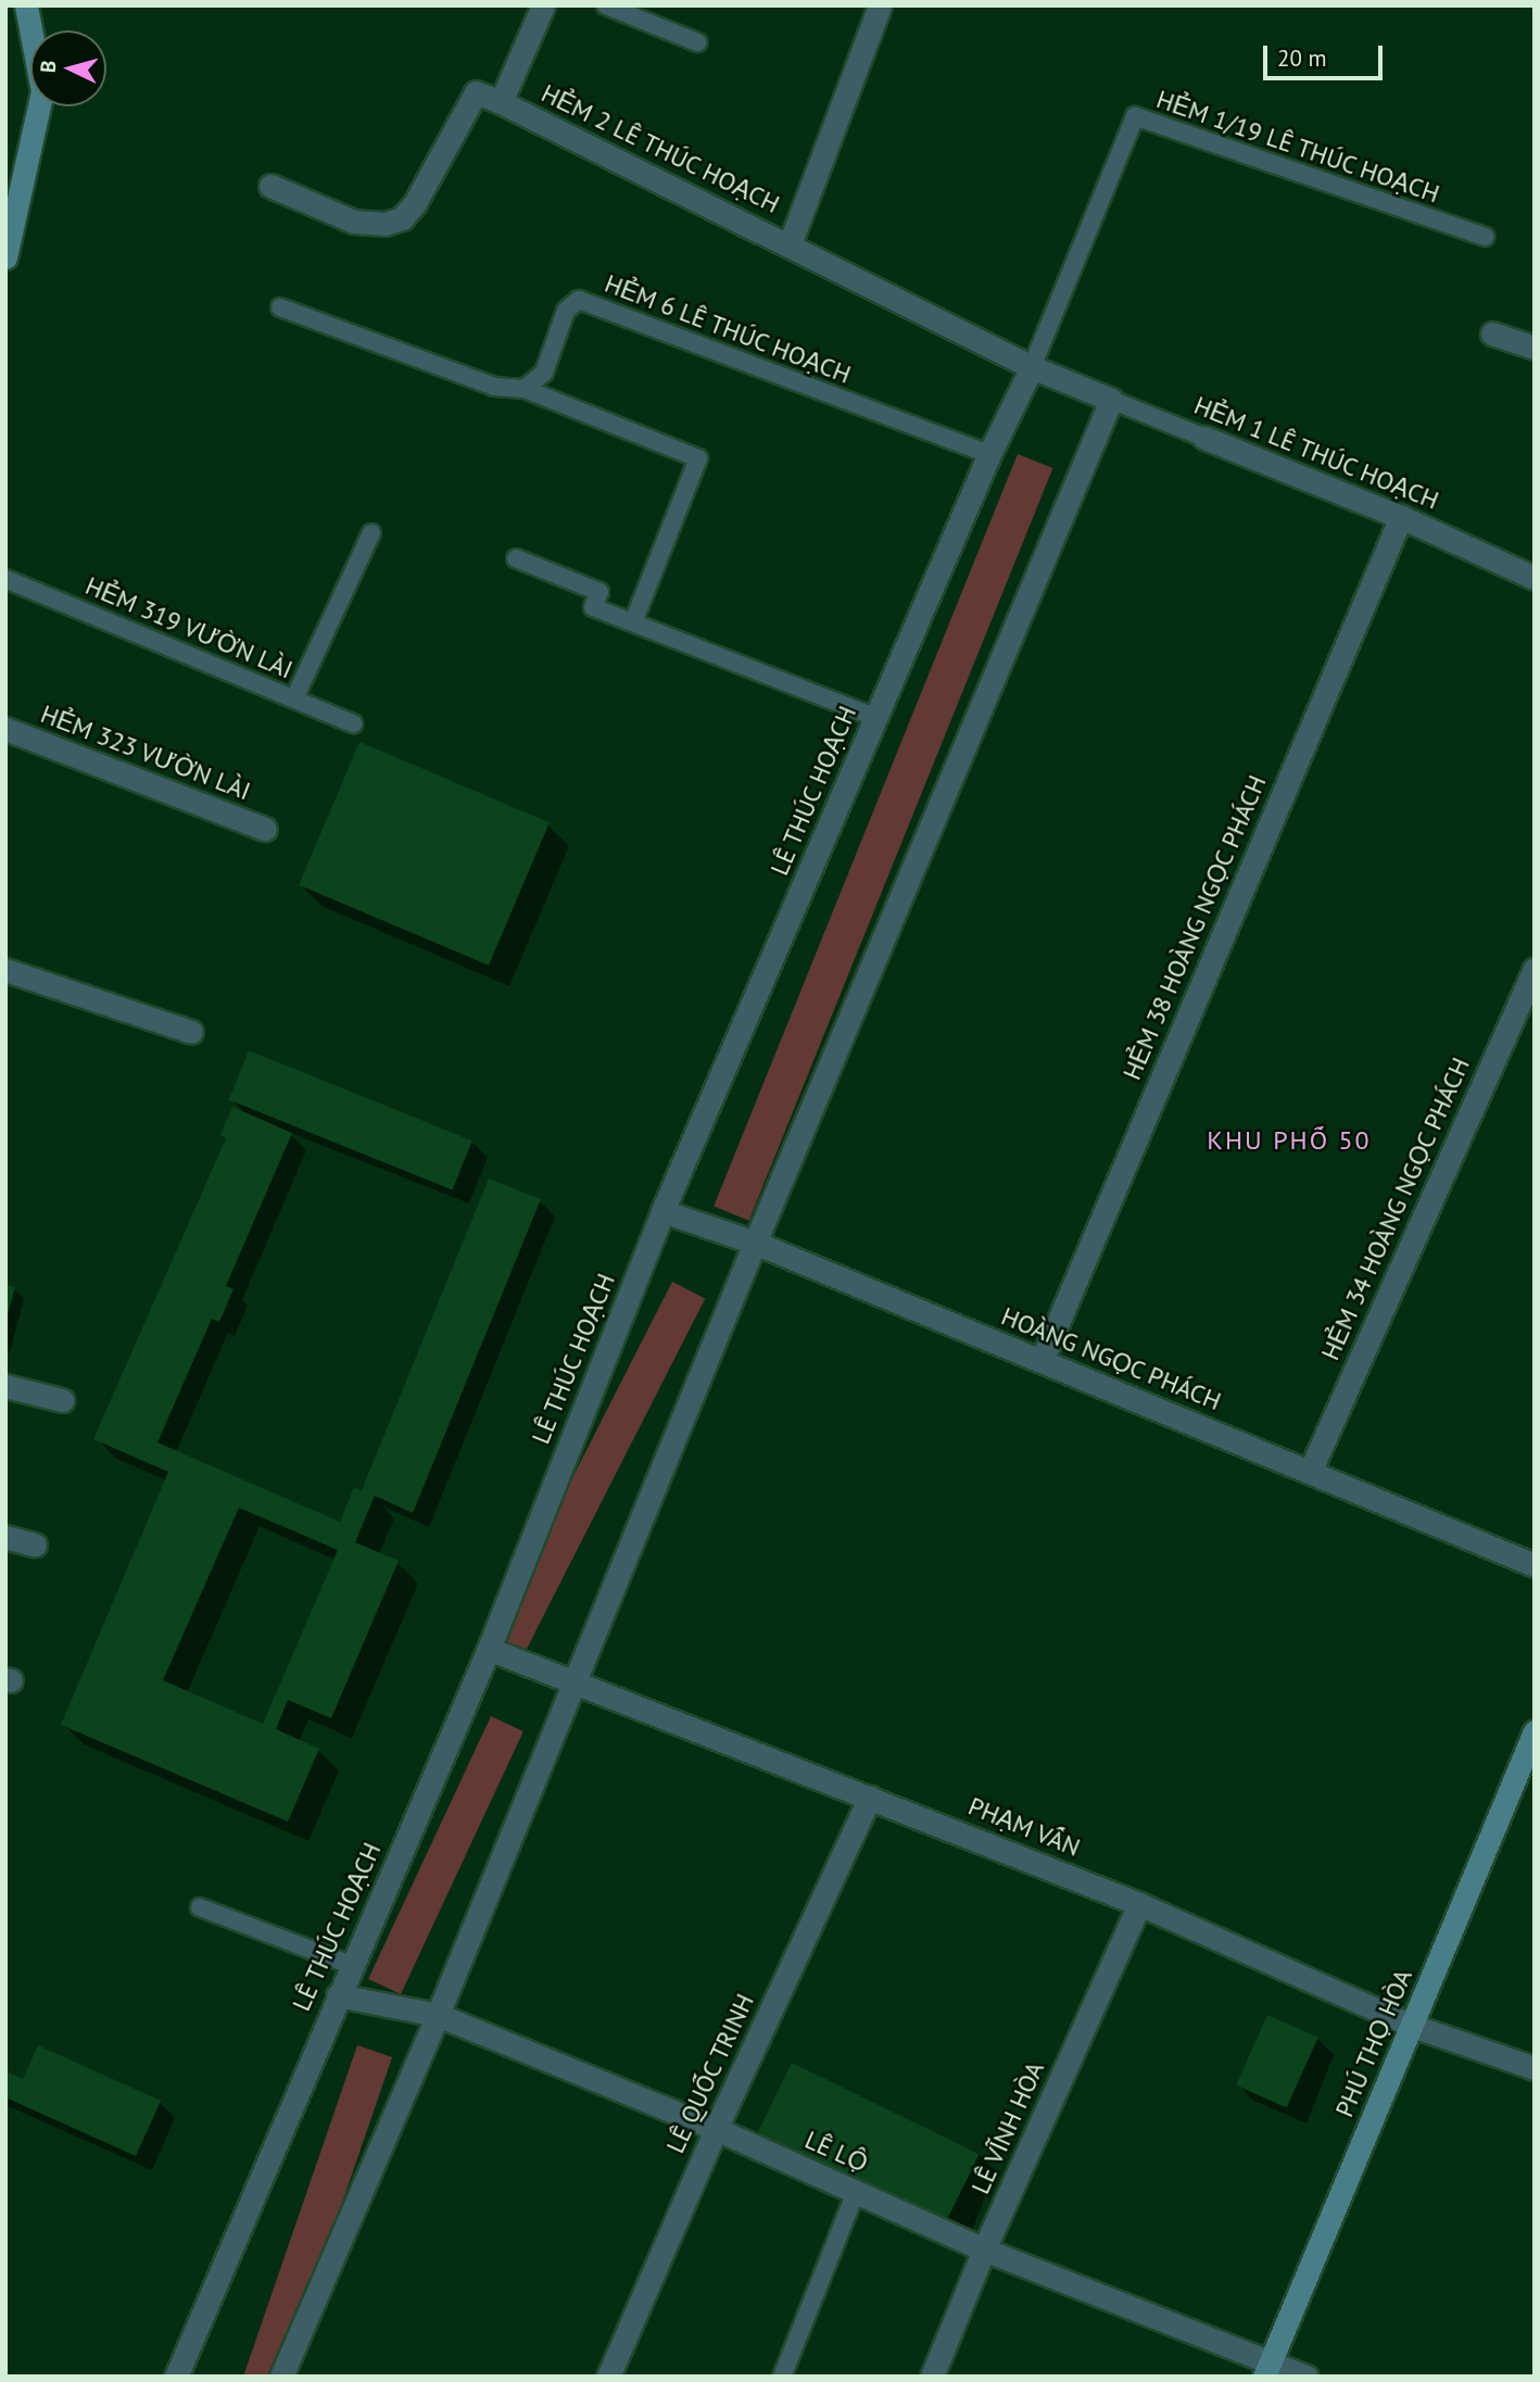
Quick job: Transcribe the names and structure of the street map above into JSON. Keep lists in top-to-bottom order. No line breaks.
{"streets":{"street":["HẺM 2 LÊ THÚC HOẠCH","HẺM 1 LÊ THÚC HOẠCH","HẺM 323 VƯỜN LÀI","LÊ THÚC HOẠCH","HẺM 38 HOÀNG NGỌC PHÁCH","HẺM 34 HOÀNG NGỌC PHÁCH","HOÀNG NGỌC PHÁCH","PHẠM VẤN","PHÚ THỌ HÒA","LÊ QUỐC TRINH","LÊ VĨNH HÒA","LÊ LỘ"],"lane":["HẺM 1/19 LÊ THÚC HOẠCH","HẺM 6 LÊ THÚC HOẠCH","HẺM 319 VƯỜN LÀI"]},"crossings":[["HẺM 1/19 LÊ THÚC HOẠCH","HẺM 2 LÊ THÚC HOẠCH"],["HẺM 1/19 LÊ THÚC HOẠCH","LÊ THÚC HOẠCH"],["HẺM 2 LÊ THÚC HOẠCH","HẺM 1 LÊ THÚC HOẠCH"],["HẺM 2 LÊ THÚC HOẠCH","LÊ THÚC HOẠCH"],["HẺM 6 LÊ THÚC HOẠCH","LÊ THÚC HOẠCH"],["HẺM 1 LÊ THÚC HOẠCH","HẺM 38 HOÀNG NGỌC PHÁCH"],["LÊ THÚC HOẠCH","HOÀNG NGỌC PHÁCH"],["LÊ THÚC HOẠCH","PHẠM VẤN"],["LÊ THÚC HOẠCH","LÊ LỘ"],["HẺM 38 HOÀNG NGỌC PHÁCH","HOÀNG NGỌC PHÁCH"],["HẺM 34 HOÀNG NGỌC PHÁCH","HOÀNG NGỌC PHÁCH"],["PHẠM VẤN","PHÚ THỌ HÒA"],["PHẠM VẤN","LÊ QUỐC TRINH"],["PHẠM VẤN","LÊ VĨNH HÒA"],["PHÚ THỌ HÒA","LÊ LỘ"],["LÊ QUỐC TRINH","LÊ LỘ"],["LÊ VĨNH HÒA","LÊ LỘ"]],"districts":["KHU PHỐ 50"],"scale_bar":"20 m","north":"left"}
